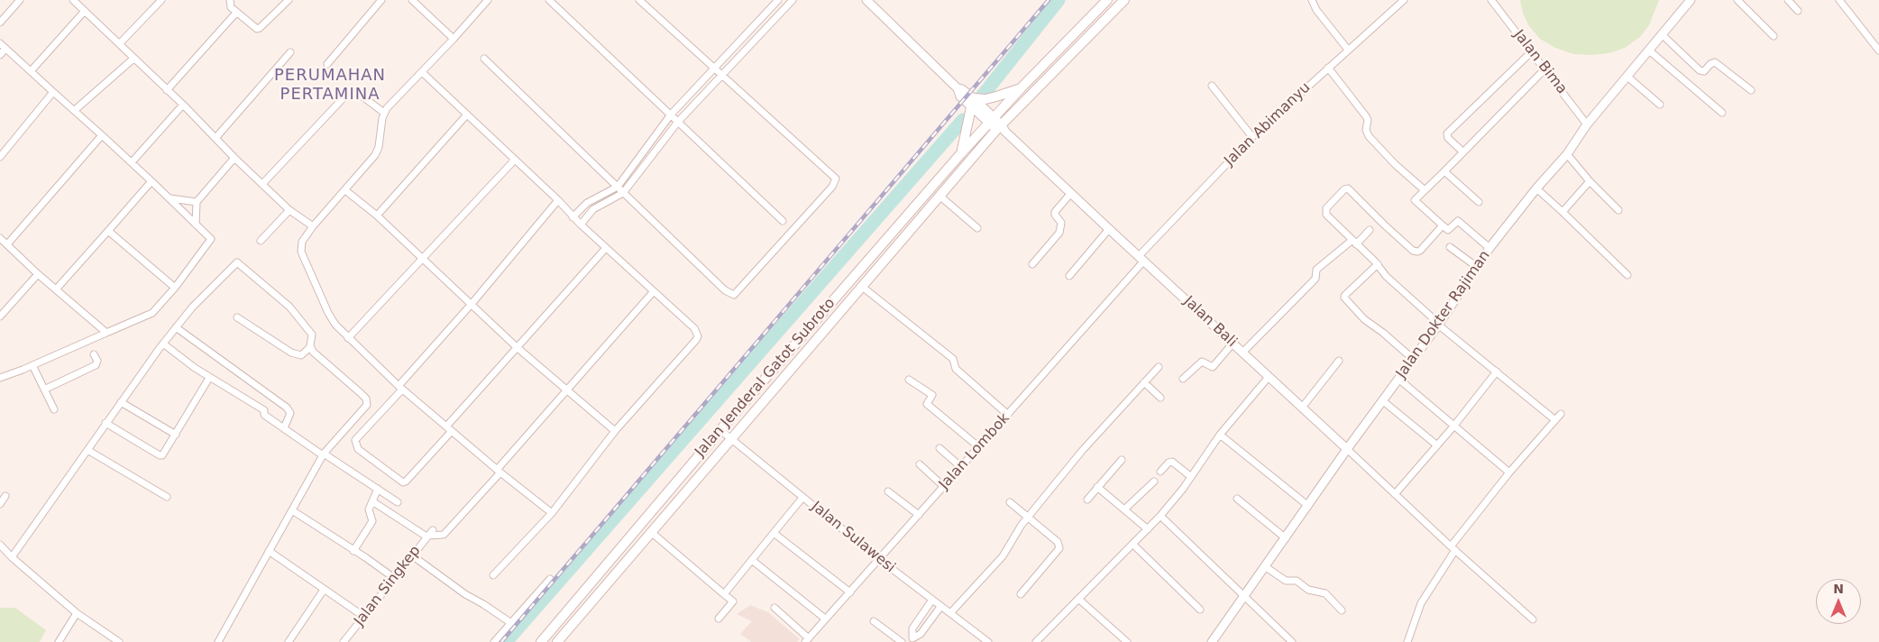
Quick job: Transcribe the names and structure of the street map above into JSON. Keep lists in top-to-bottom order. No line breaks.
{"streets":{"main road":["Jalan Jenderal Gatot Subroto"],"street":["Jalan Bima","Jalan Abimanyu","Jalan Dokter Rajiman","Jalan Bali","Jalan Lombok","Jalan Sulawesi","Jalan Singkep"]},"crossings":[["Jalan Bima","Jalan Dokter Rajiman"],["Jalan Abimanyu","Jalan Bali"],["Jalan Abimanyu","Jalan Lombok"],["Jalan Dokter Rajiman","Jalan Bali"],["Jalan Bali","Jalan Jenderal Gatot Subroto"],["Jalan Bali","Jalan Lombok"],["Jalan Jenderal Gatot Subroto","Jalan Sulawesi"],["Jalan Lombok","Jalan Sulawesi"]],"districts":["PERUMAHAN PERTAMINA"],"north":"top"}
